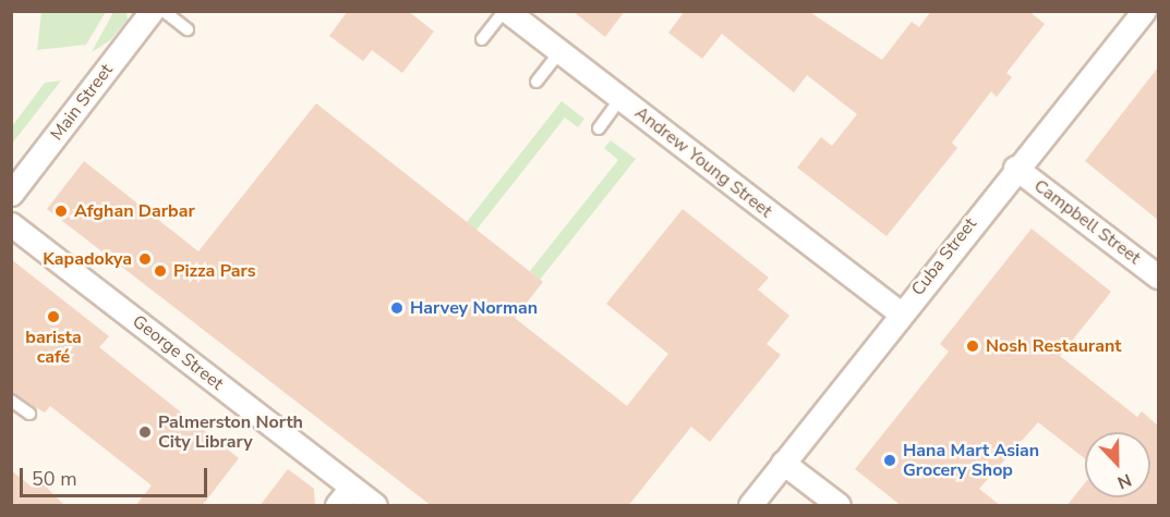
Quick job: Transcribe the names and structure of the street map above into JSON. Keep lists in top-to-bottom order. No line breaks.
{"streets":{"street":["Main Street","Andrew Young Street","Campbell Street","Cuba Street","George Street"]},"crossings":[["Andrew Young Street","Cuba Street"],["Campbell Street","Cuba Street"]],"places":["Afghan Darbar","Kapadokya","Pizza Pars","Harvey Norman","barista café","Nosh Restaurant","Palmerston North City Library","Hana Mart Asian Grocery Shop"],"scale_bar":"50 m","north":"bottom"}
